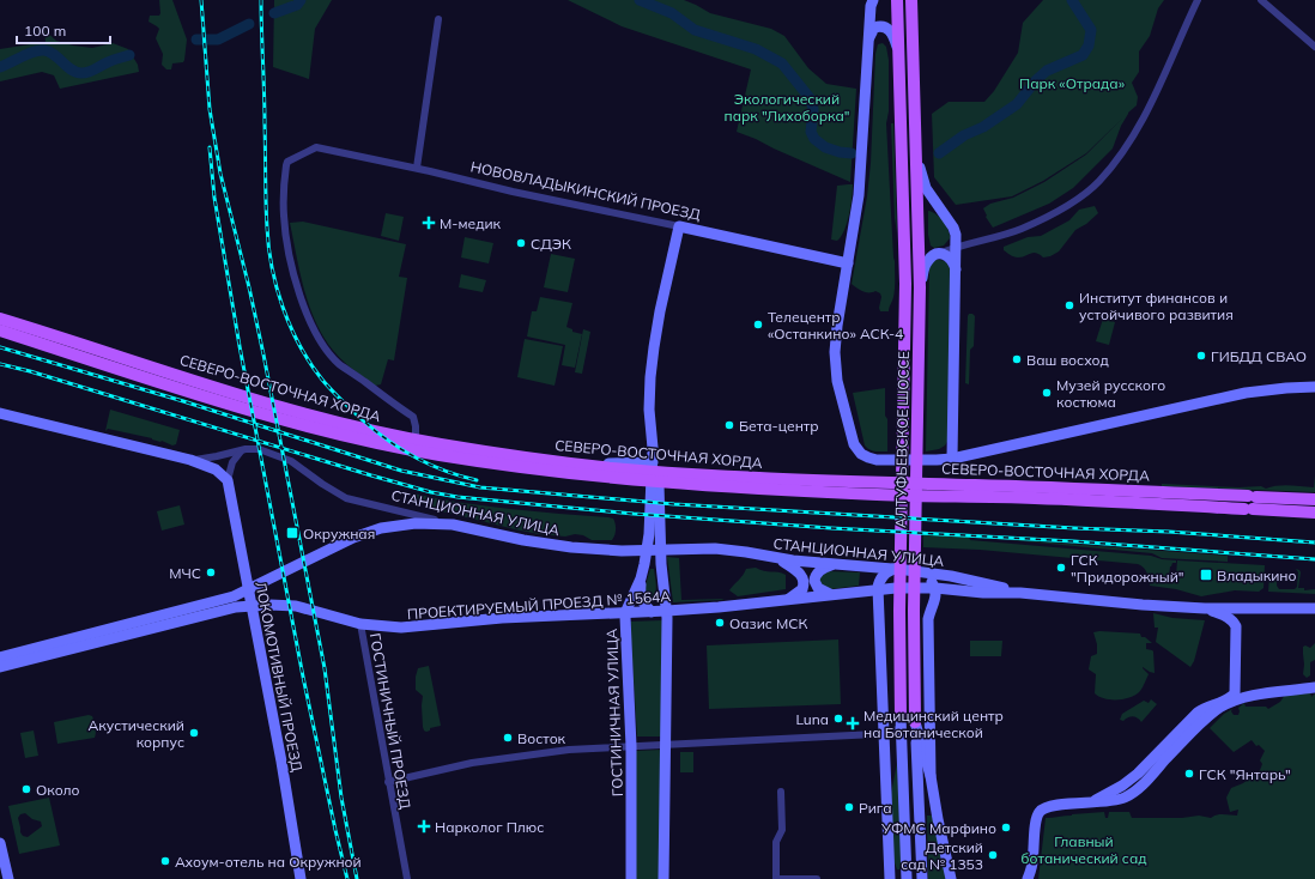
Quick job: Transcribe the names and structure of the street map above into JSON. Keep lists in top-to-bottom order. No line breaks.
{"streets":{"main road":["НОВОВЛАДЫКИНСКИЙ ПРОЕЗД","СЕВЕРО-ВОСТОЧНАЯ ХОРДА","АЛТУФЬЕВСКОЕ ШОССЕ","СТАНЦИОННАЯ УЛИЦА","ПРОЕКТИРУЕМЫЙ ПРОЕЗД № 1564А","ЛОКОМОТИВНЫЙ ПРОЕЗД","ГОСТИНИЧНАЯ УЛИЦА"],"street":["ГОСТИНИЧНЫЙ ПРОЕЗД"]},"crossings":[["НОВОВЛАДЫКИНСКИЙ ПРОЕЗД","ГОСТИНИЧНАЯ УЛИЦА"],["СТАНЦИОННАЯ УЛИЦА","ПРОЕКТИРУЕМЫЙ ПРОЕЗД № 1564А"],["СТАНЦИОННАЯ УЛИЦА","ГОСТИНИЧНАЯ УЛИЦА"],["ПРОЕКТИРУЕМЫЙ ПРОЕЗД № 1564А","ЛОКОМОТИВНЫЙ ПРОЕЗД"],["ПРОЕКТИРУЕМЫЙ ПРОЕЗД № 1564А","ГОСТИНИЧНАЯ УЛИЦА"],["ПРОЕКТИРУЕМЫЙ ПРОЕЗД № 1564А","ГОСТИНИЧНЫЙ ПРОЕЗД"]],"parks":["Парк «Отрада»","Экологический парк \"Лихоборка\"","Главный ботанический сад"],"places":{"health":["М-медик","Медицинский центр на Ботанической","Нарколог Плюс"],"other":["СДЭК","Институт финансов и устойчивого развития","Телецентр «Останкино» АСК-4","ГИБДД СВАО","Ваш восход","Музей русского костюма","Бета-центр","ГСК \"Придорожный\"","МЧС","Оазис МСК","Luna","Акустический корпус","Восток","ГСК \"Янтарь\"","Около","Рига","УФМС Марфино","Детский сад № 1353","Ахоум-отель на Окружной"],"transit":["Окружная","Владыкино"]},"scale_bar":"100 m"}
